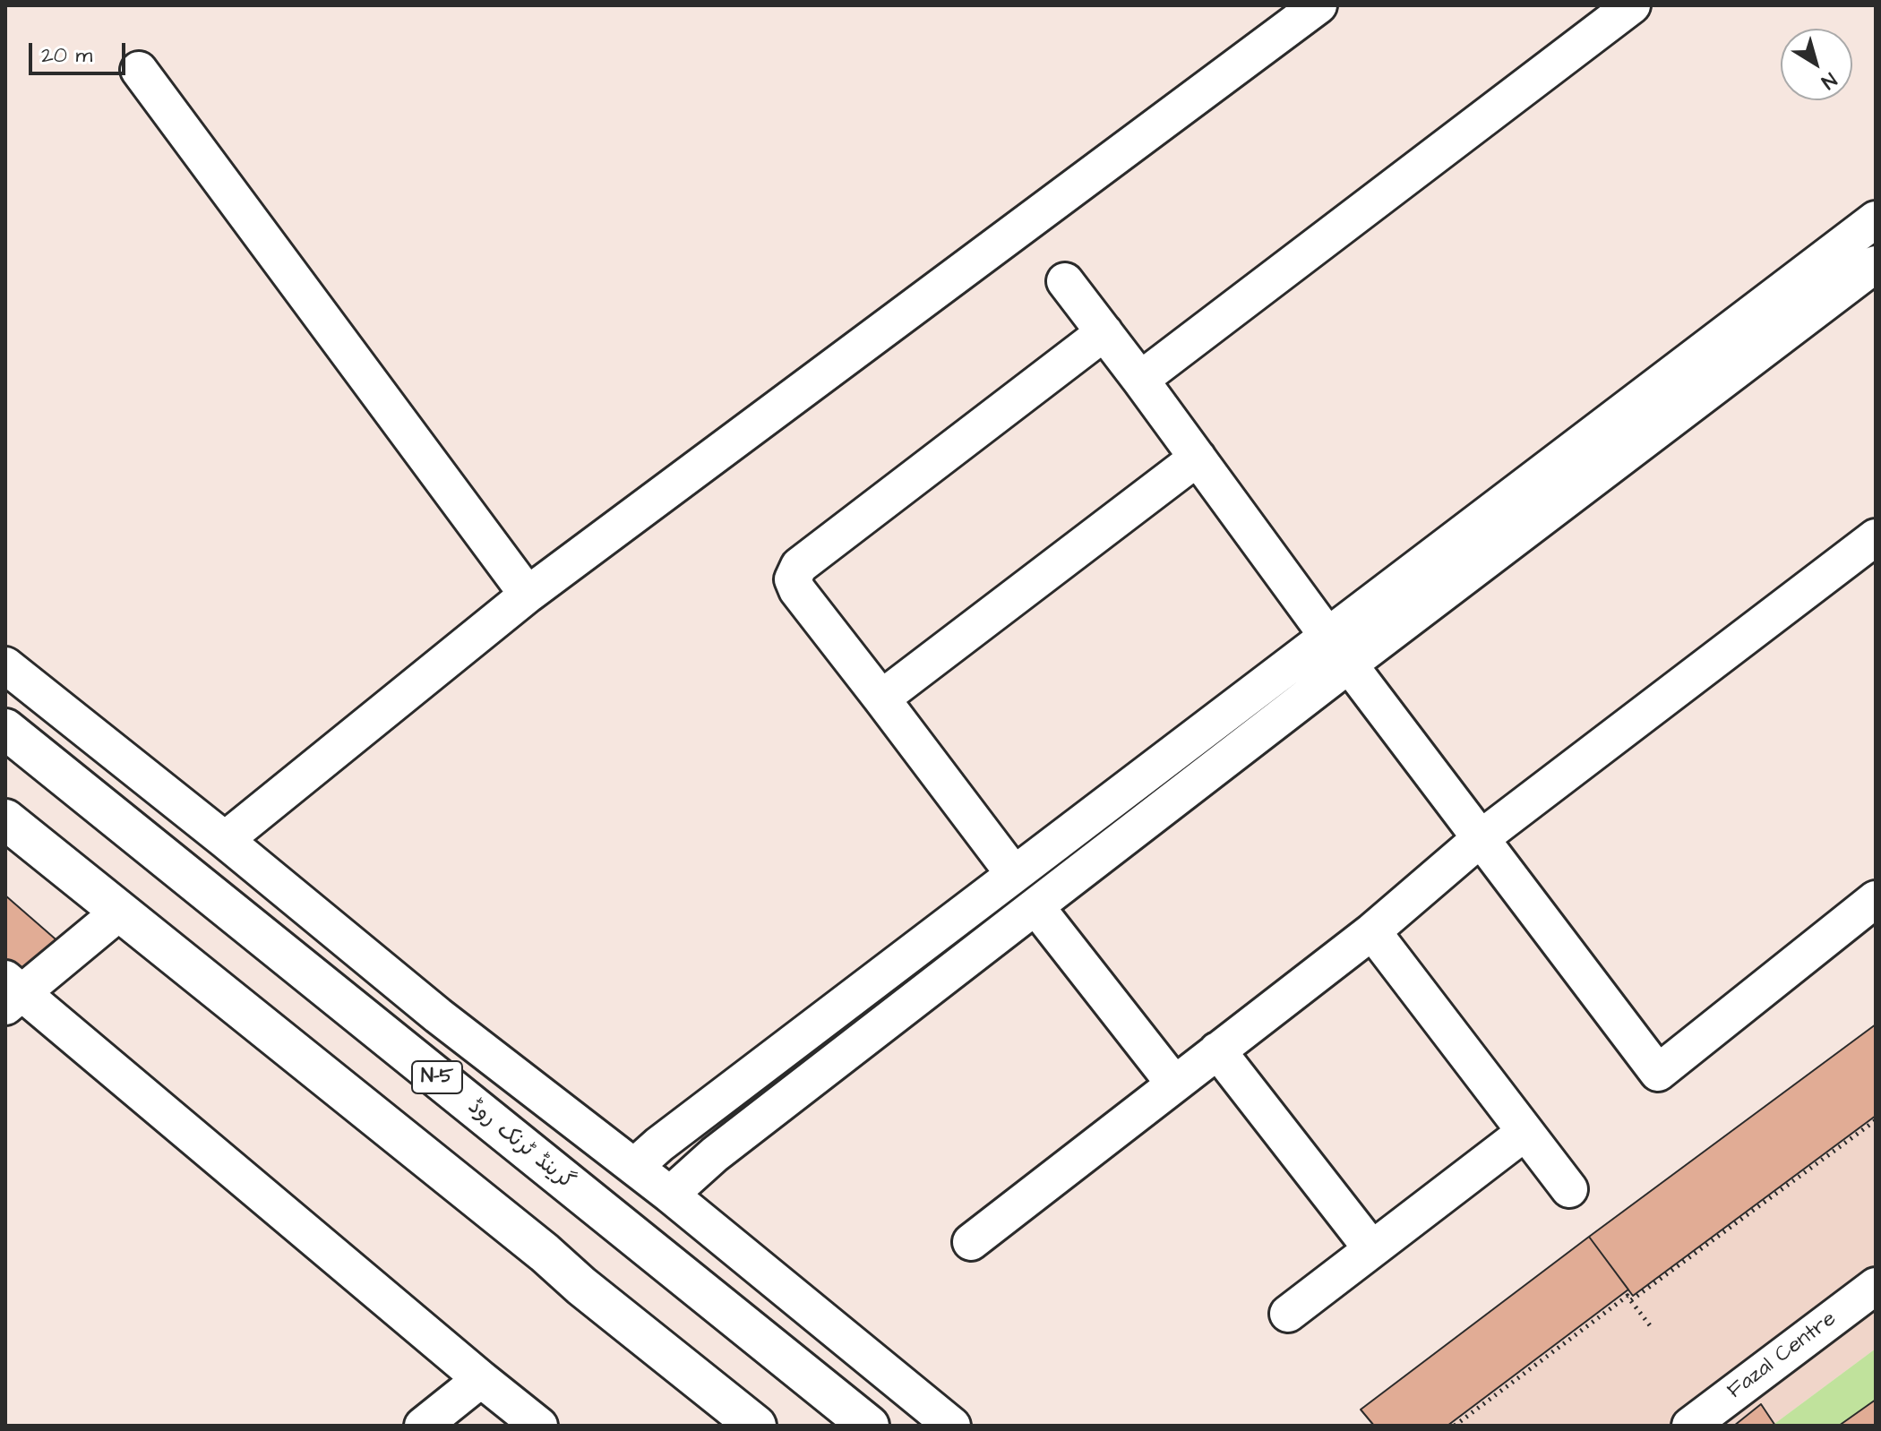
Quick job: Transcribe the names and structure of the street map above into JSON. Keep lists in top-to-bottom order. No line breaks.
{"streets":{"highway":["N-5","گرینڈ ٹرنک روڈ"],"street":["Fazal Centre"]},"scale_bar":"20 m","north":"bottom right"}
